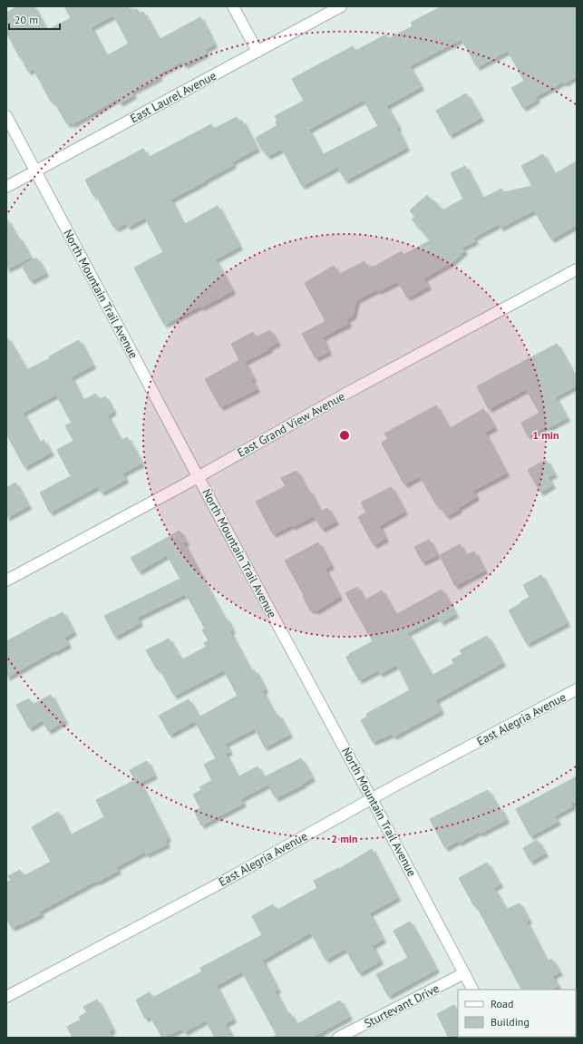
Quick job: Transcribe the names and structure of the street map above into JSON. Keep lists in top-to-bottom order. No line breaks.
{"streets":{"street":["East Laurel Avenue","North Mountain Trail Avenue","East Grand View Avenue","East Alegria Avenue","Sturtevant Drive"]},"crossings":[["East Laurel Avenue","North Mountain Trail Avenue"],["North Mountain Trail Avenue","East Grand View Avenue"],["North Mountain Trail Avenue","East Alegria Avenue"],["North Mountain Trail Avenue","Sturtevant Drive"]],"legend":["Road","Building"],"scale_bar":"20 m","rings":["1 min","2 min"]}
